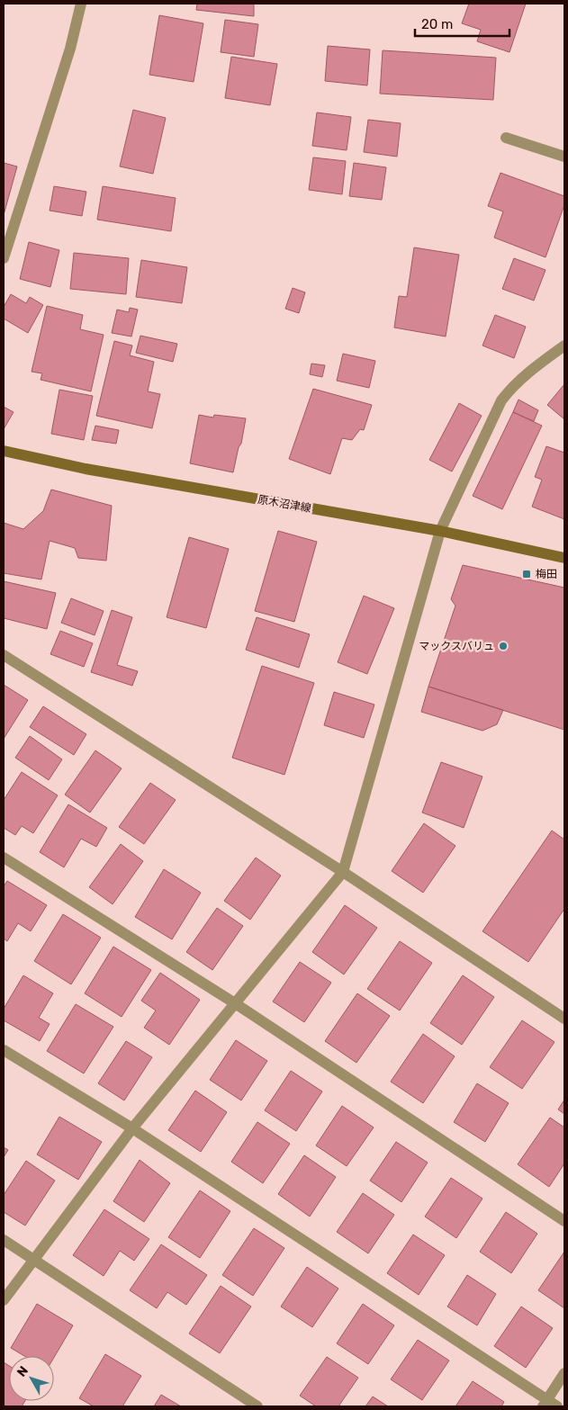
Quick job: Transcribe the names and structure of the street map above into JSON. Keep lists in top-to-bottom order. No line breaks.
{"streets":{"main road":["原木沼津線"]},"places":{"transit":["梅田"],"other":["マックスバリュ"]},"scale_bar":"20 m","north":"top left"}
